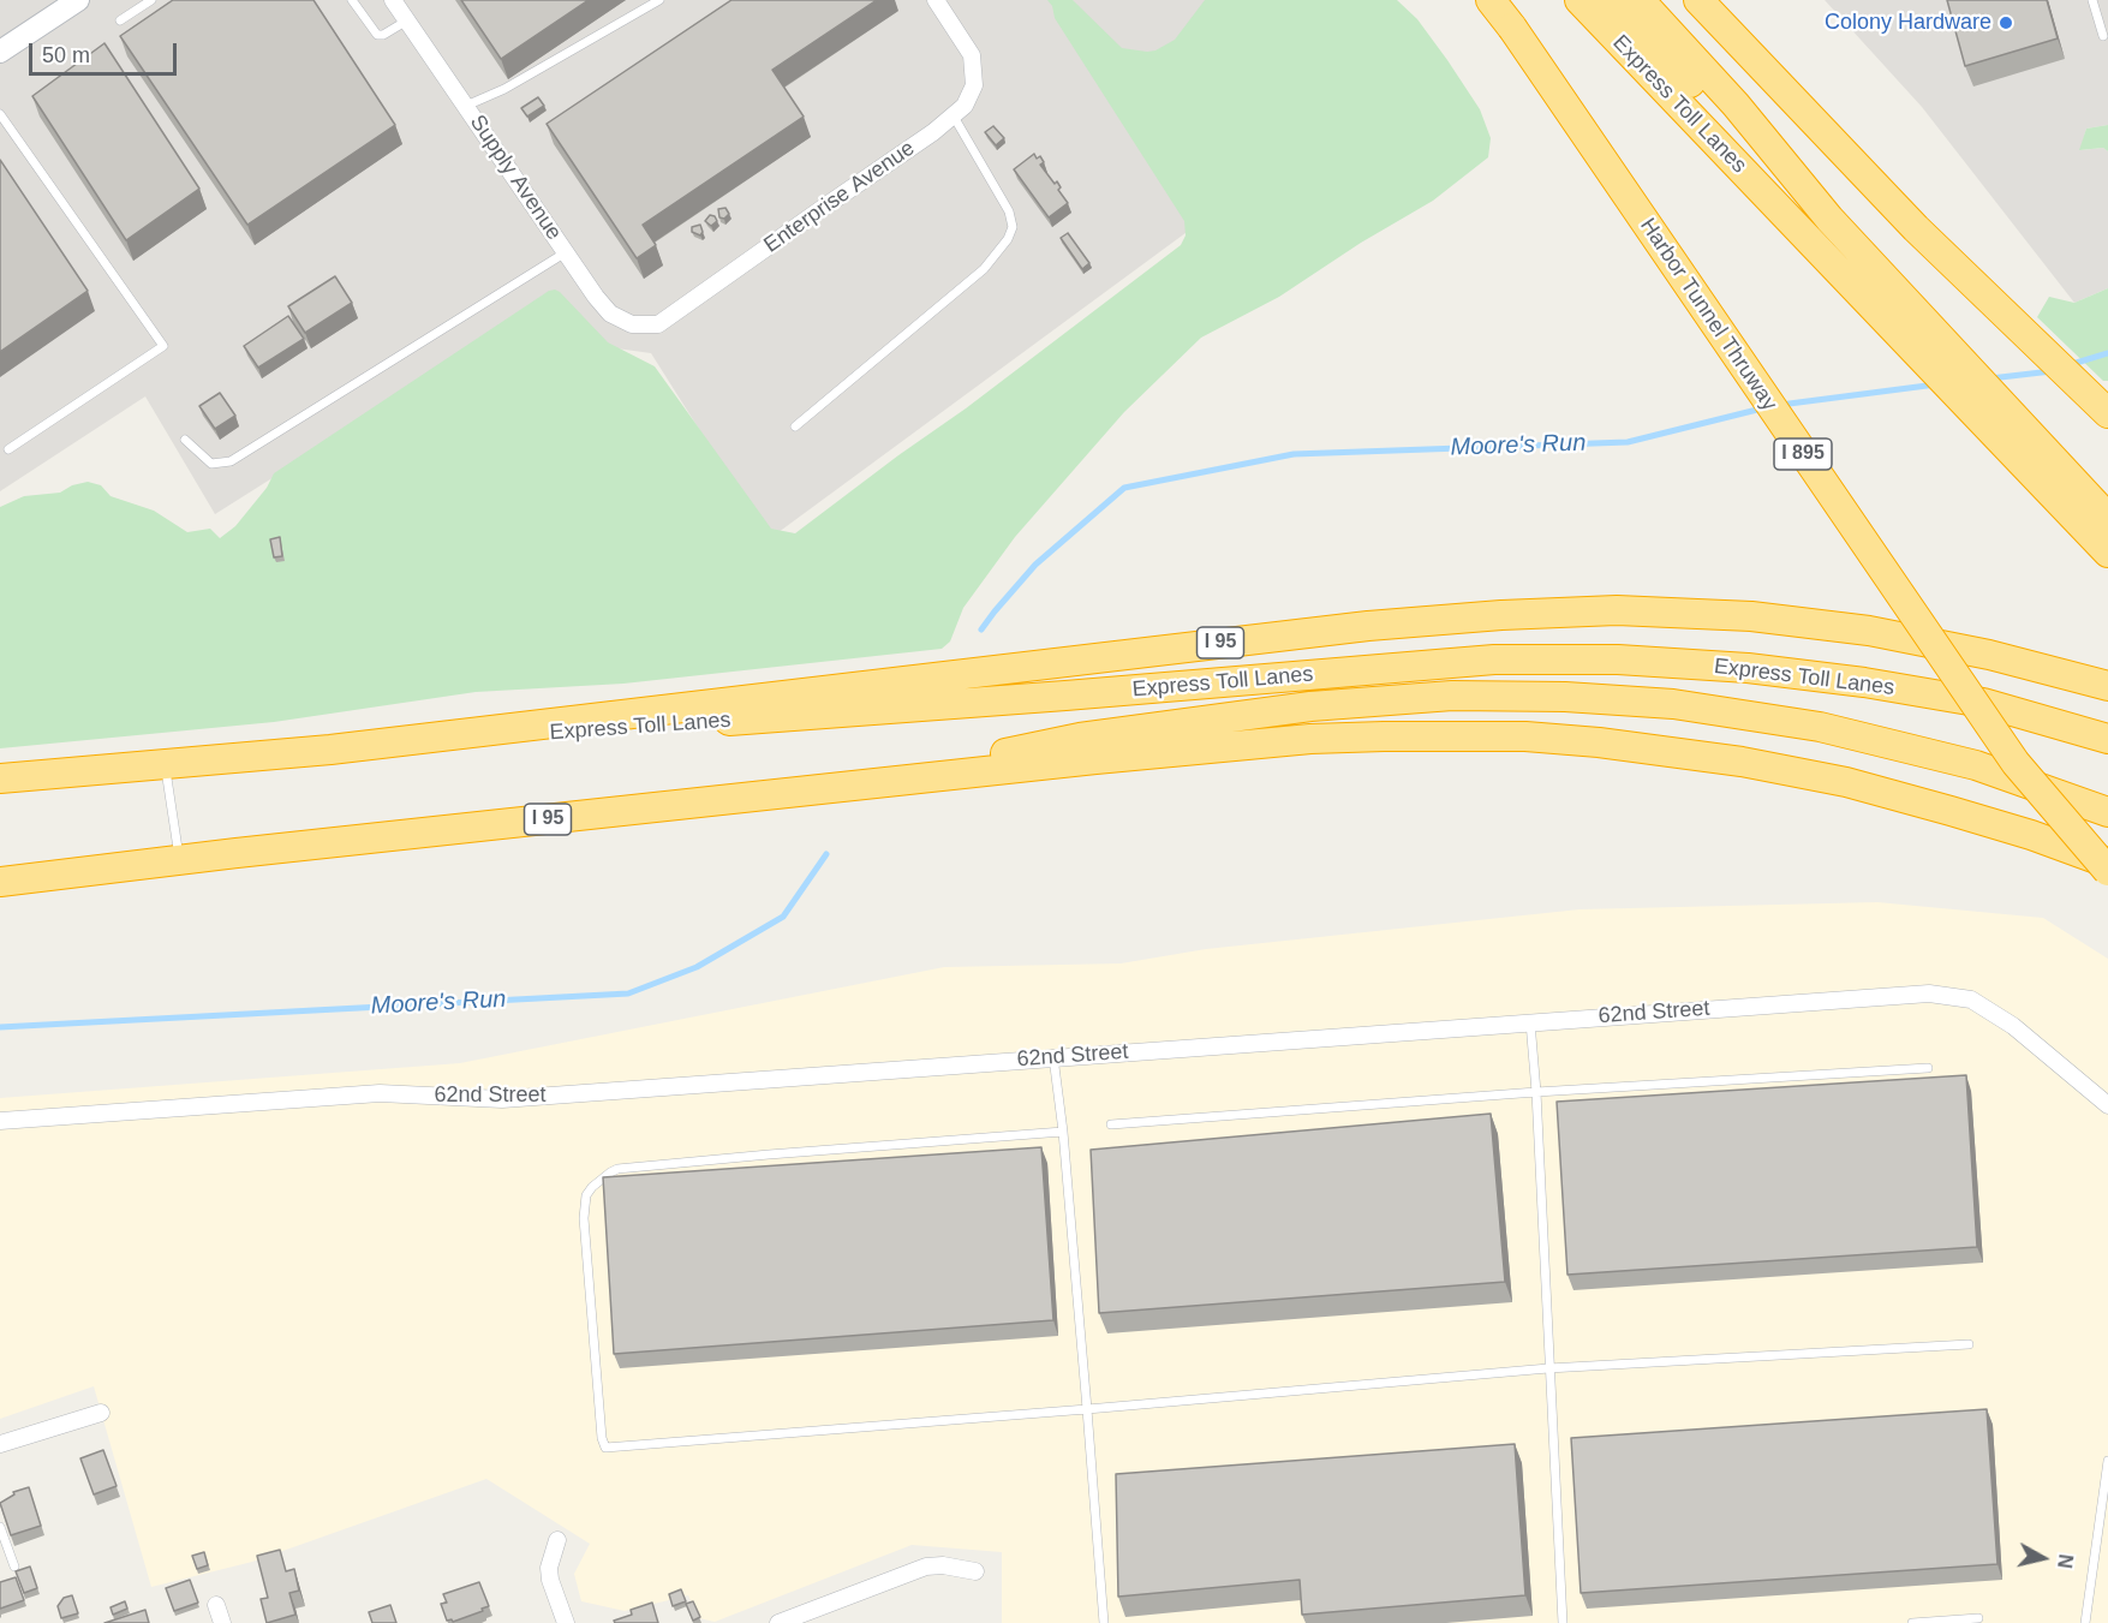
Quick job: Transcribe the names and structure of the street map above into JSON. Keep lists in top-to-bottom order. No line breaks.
{"streets":{"highway":["Express Toll Lanes","Harbor Tunnel Thruway","I 895","I 95"],"street":["Supply Avenue","Enterprise Avenue","62nd Street"]},"crossings":[["Express Toll Lanes","I 95"],["Supply Avenue","Enterprise Avenue"]],"water":["Moore's Run"],"places":["Colony Hardware"],"scale_bar":"50 m","north":"right"}
